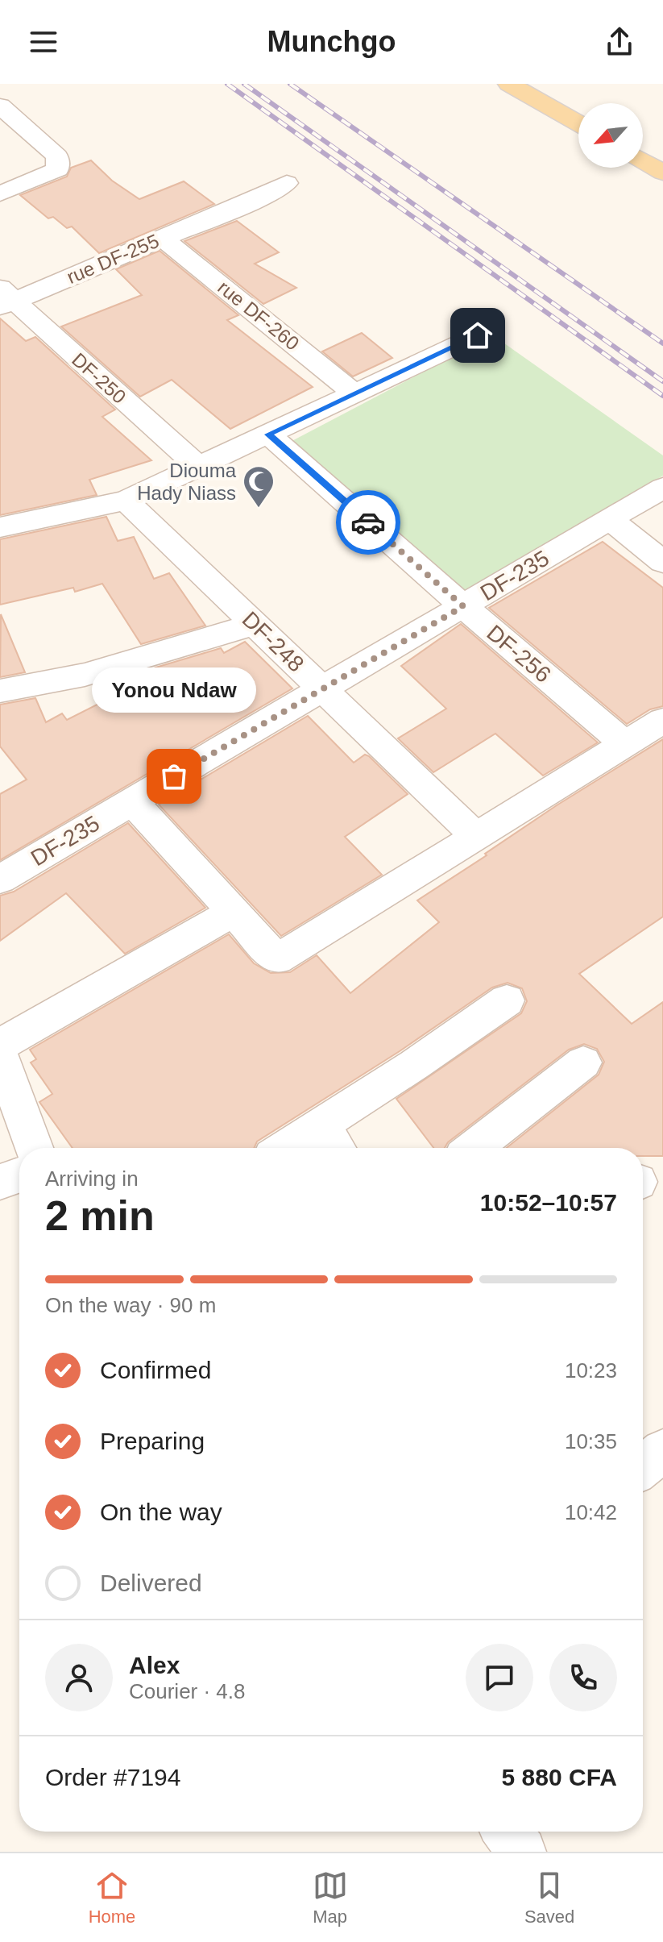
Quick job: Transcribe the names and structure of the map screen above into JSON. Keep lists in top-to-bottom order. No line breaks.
{"streets":{"street":["rue DF-255","rue DF-260","DF-250","DF-235","DF-248","DF-256"]},"crossings":[["rue DF-255","rue DF-260"],["rue DF-255","DF-250"],["DF-235","DF-248"],["DF-235","DF-256"]],"places":{"mosque":["Diouma Hady Niass"],"other":["Yonou Ndaw"]},"north":"bottom left","page":{"header":"Munchgo","bubble":"Yonou Ndaw","heading":["2 min","Arriving in","10:52–10:57"],"panel":["Alex","Courier · 4.8","Order #7194","5 880 CFA"],"bar":"On the way · 90 m","list":[["Confirmed","10:23"],["Preparing","10:35"],["On the way","10:42"],"Delivered"],"tabs":["Home","Map","Saved"]}}
